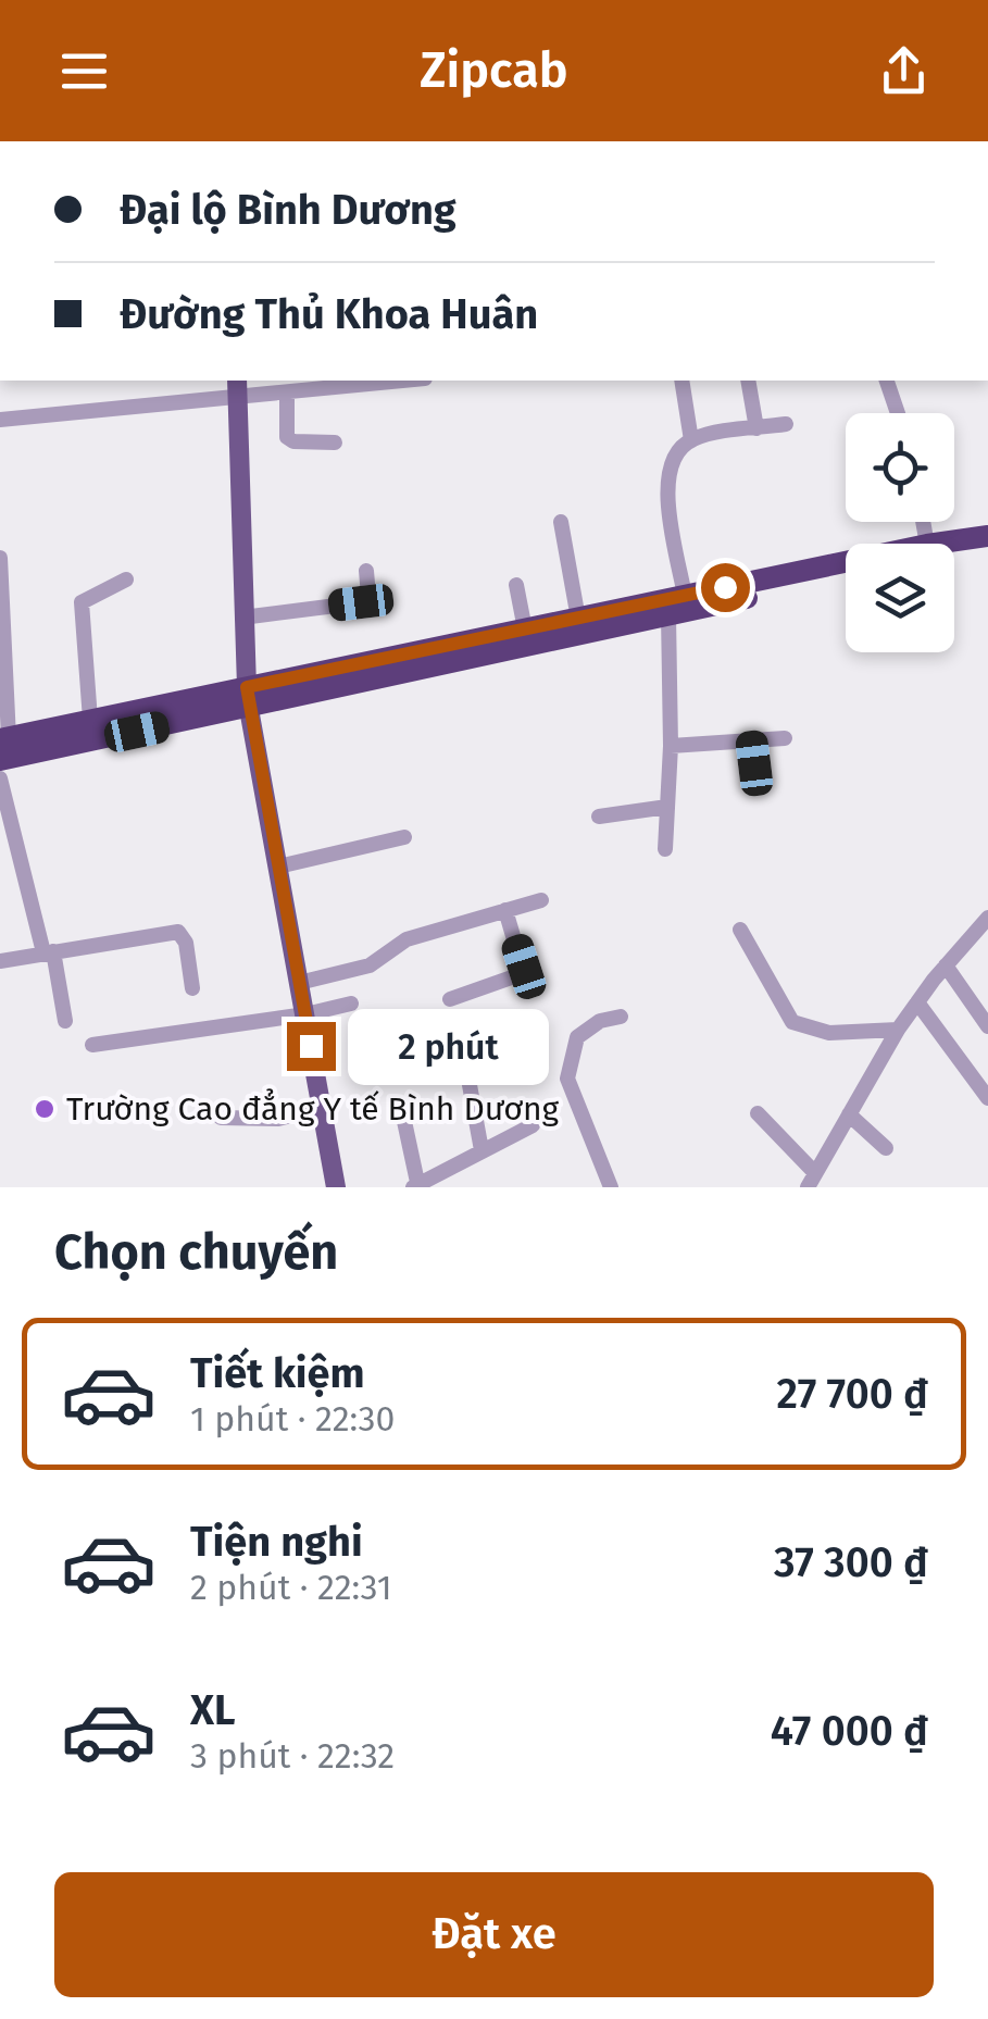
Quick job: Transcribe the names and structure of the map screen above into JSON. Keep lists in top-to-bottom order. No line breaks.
{"places":["Trường Cao đẳng Y tế Bình Dương"],"page":{"header":"Zipcab","banner":["Đại lộ Bình Dương","Đường Thủ Khoa Huân"],"bubble":"2 phút","heading":"Chọn chuyến","list":[{"name":"Tiết kiệm","note":"1 phút · 22:30","value":"27 700 ₫"},{"name":"Tiện nghi","note":"2 phút · 22:31","value":"37 300 ₫"},{"name":"XL","note":"3 phút · 22:32","value":"47 000 ₫"}],"buttons":"Đặt xe"}}
